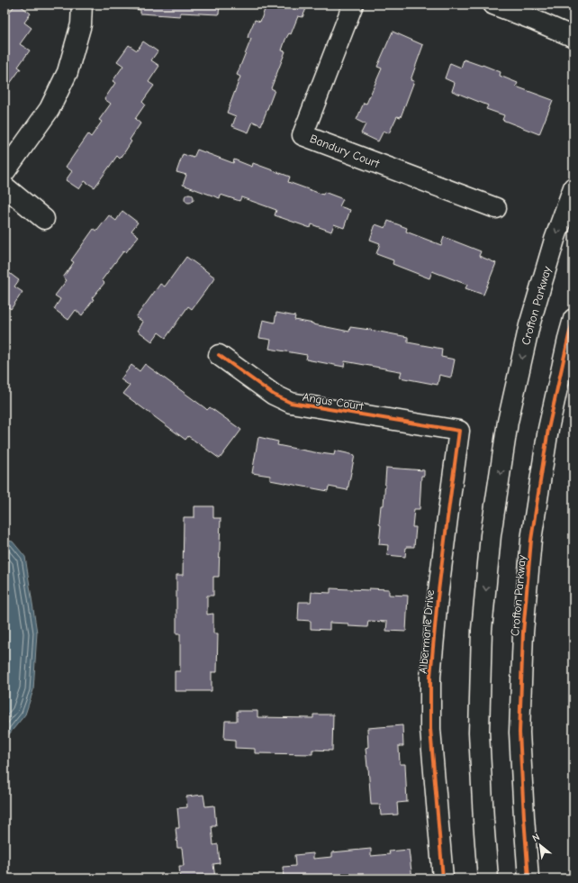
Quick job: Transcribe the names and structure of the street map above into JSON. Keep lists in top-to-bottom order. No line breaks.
{"streets":{"street":["Bandury Court","Crofton Parkway","Angus Court","Albermarle Drive"]},"crossings":[["Angus Court","Albermarle Drive"]],"north":"top left"}
